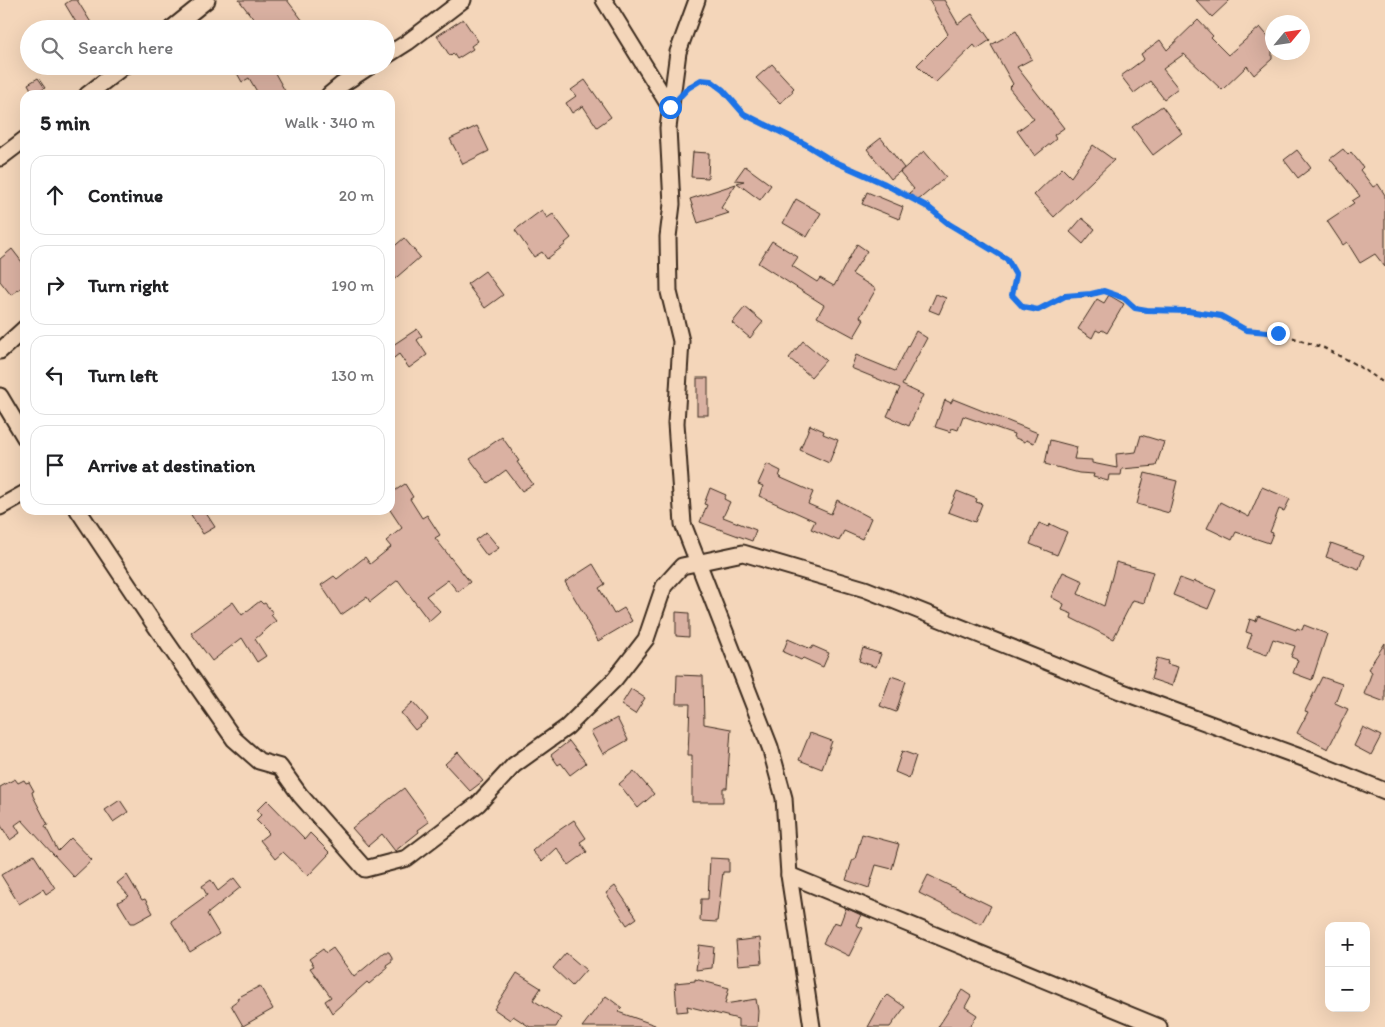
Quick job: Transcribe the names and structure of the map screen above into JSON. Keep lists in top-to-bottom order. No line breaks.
{"north":"top right","page":{"search":"Search here","heading":["5 min","Walk · 340 m"],"list":[["Continue","20 m"],["Turn right","190 m"],["Turn left","130 m"],"Arrive at destination"],"map_buttons":["+","−"]}}
